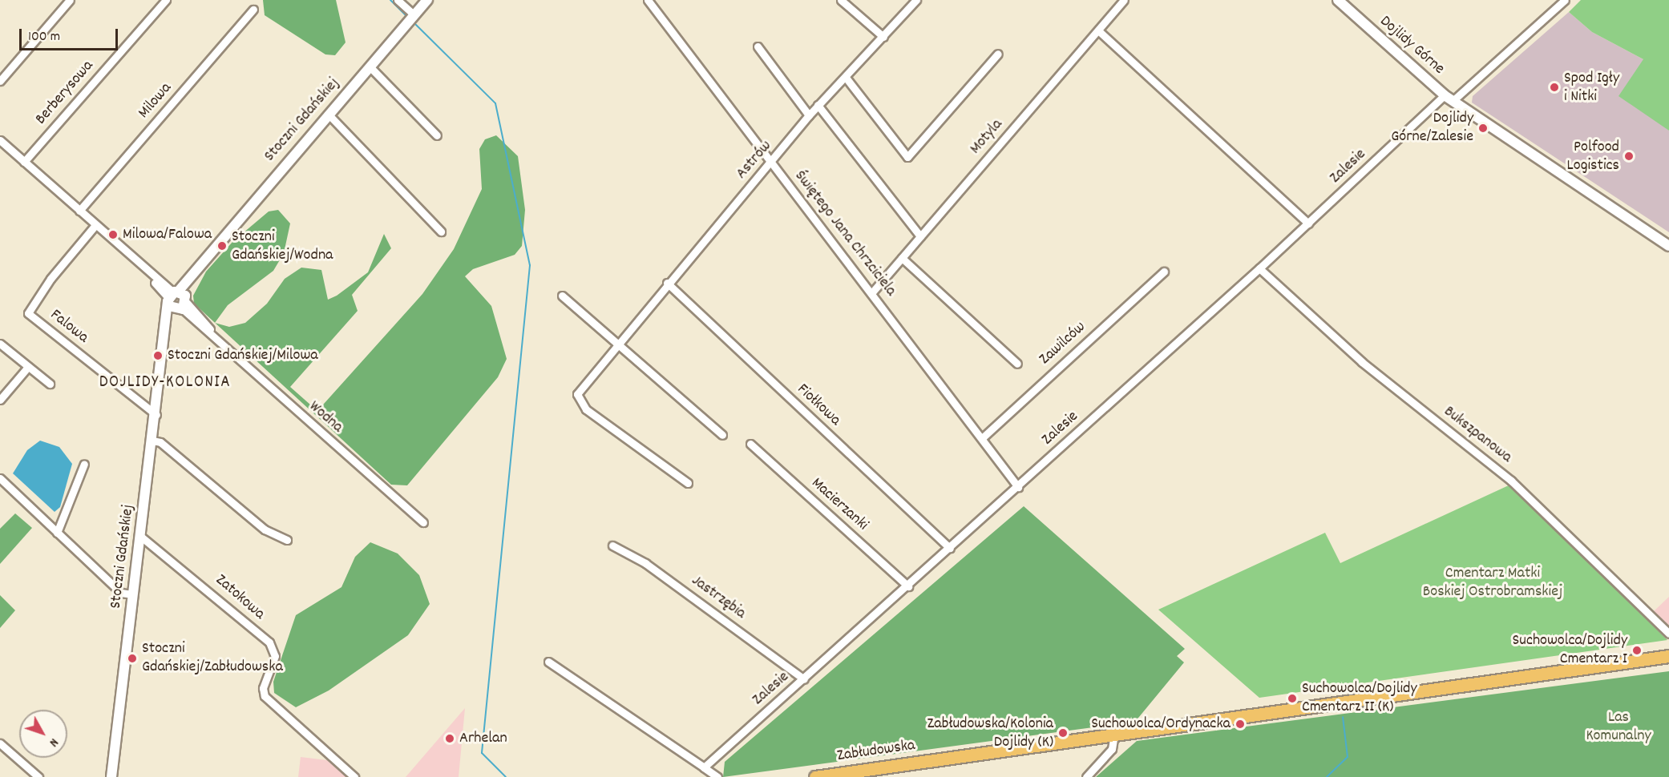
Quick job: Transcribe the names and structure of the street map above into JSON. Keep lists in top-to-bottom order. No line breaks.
{"streets":{"highway":["Zabłudowska"],"street":["Dojlidy Górne","Berberysowa","Milowa","Stoczni Gdańskiej","Motyla","Astrów","Zalesie","Świętego Jana Chrzciciela","Falowa","Zawilców","Fiołkowa","Wodna","Bukszpanowa","Macierzanki","Zatokowa","Jastrzębia"]},"crossings":[["Dojlidy Górne","Zalesie"],["Stoczni Gdańskiej","Falowa"],["Stoczni Gdańskiej","Wodna"],["Stoczni Gdańskiej","Zatokowa"],["Motyla","Świętego Jana Chrzciciela"],["Astrów","Świętego Jana Chrzciciela"],["Astrów","Fiołkowa"],["Zalesie","Świętego Jana Chrzciciela"],["Zalesie","Fiołkowa"],["Zalesie","Bukszpanowa"],["Zalesie","Macierzanki"],["Zalesie","Jastrzębia"],["Świętego Jana Chrzciciela","Zawilców"]],"districts":["DOJLIDY-KOLONIA"],"parks":["Cmentarz Matki Boskiej Ostrobramskiej","Las Komunalny"],"places":["Spod Igły i Nitki","Dojlidy Górne/Zalesie","Polfood Logistics","Milowa/Falowa","Stoczni Gdańskiej/Wodna","Stoczni Gdańskiej/Milowa","Suchowolca/Dojlidy Cmentarz I","Stoczni Gdańskiej/Zabłudowska","Suchowolca/Dojlidy Cmentarz II (K)","Suchowolca/Ordynacka","Zabłudowska/Kolonia Dojlidy (K)","Arhelan"],"scale_bar":"100 m","north":"bottom right"}
